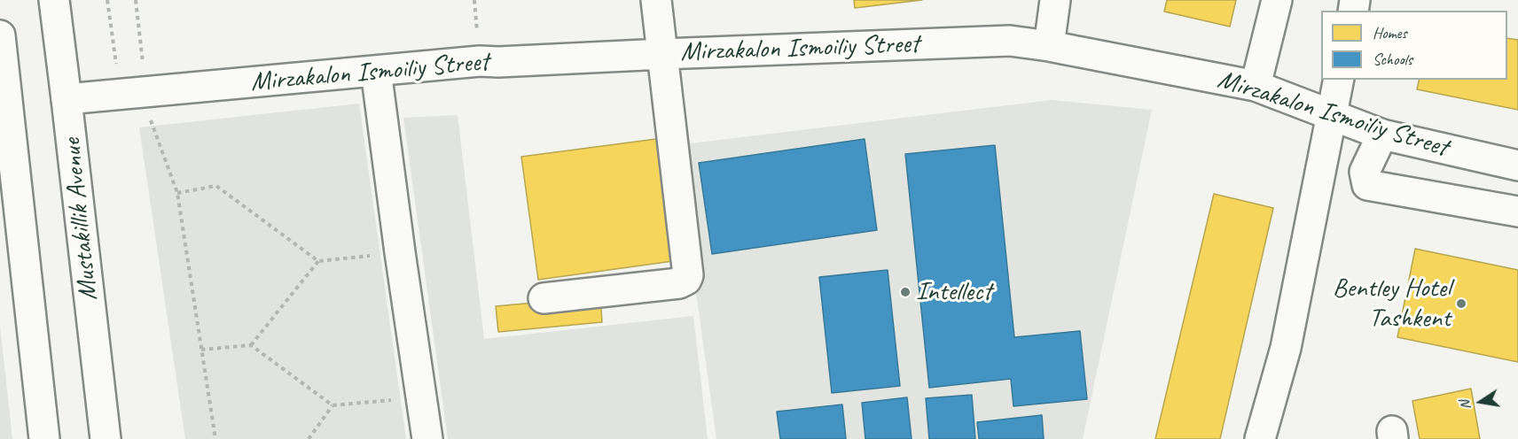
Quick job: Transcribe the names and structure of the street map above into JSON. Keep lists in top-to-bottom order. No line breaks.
{"streets":{"street":["Mirzakalon Ismoiliy Street","Mustakillik Avenue"]},"crossings":[["Mirzakalon Ismoiliy Street","Mustakillik Avenue"]],"places":["Intellect","Bentley Hotel Tashkent"],"legend":["Homes","Schools"],"north":"left"}
